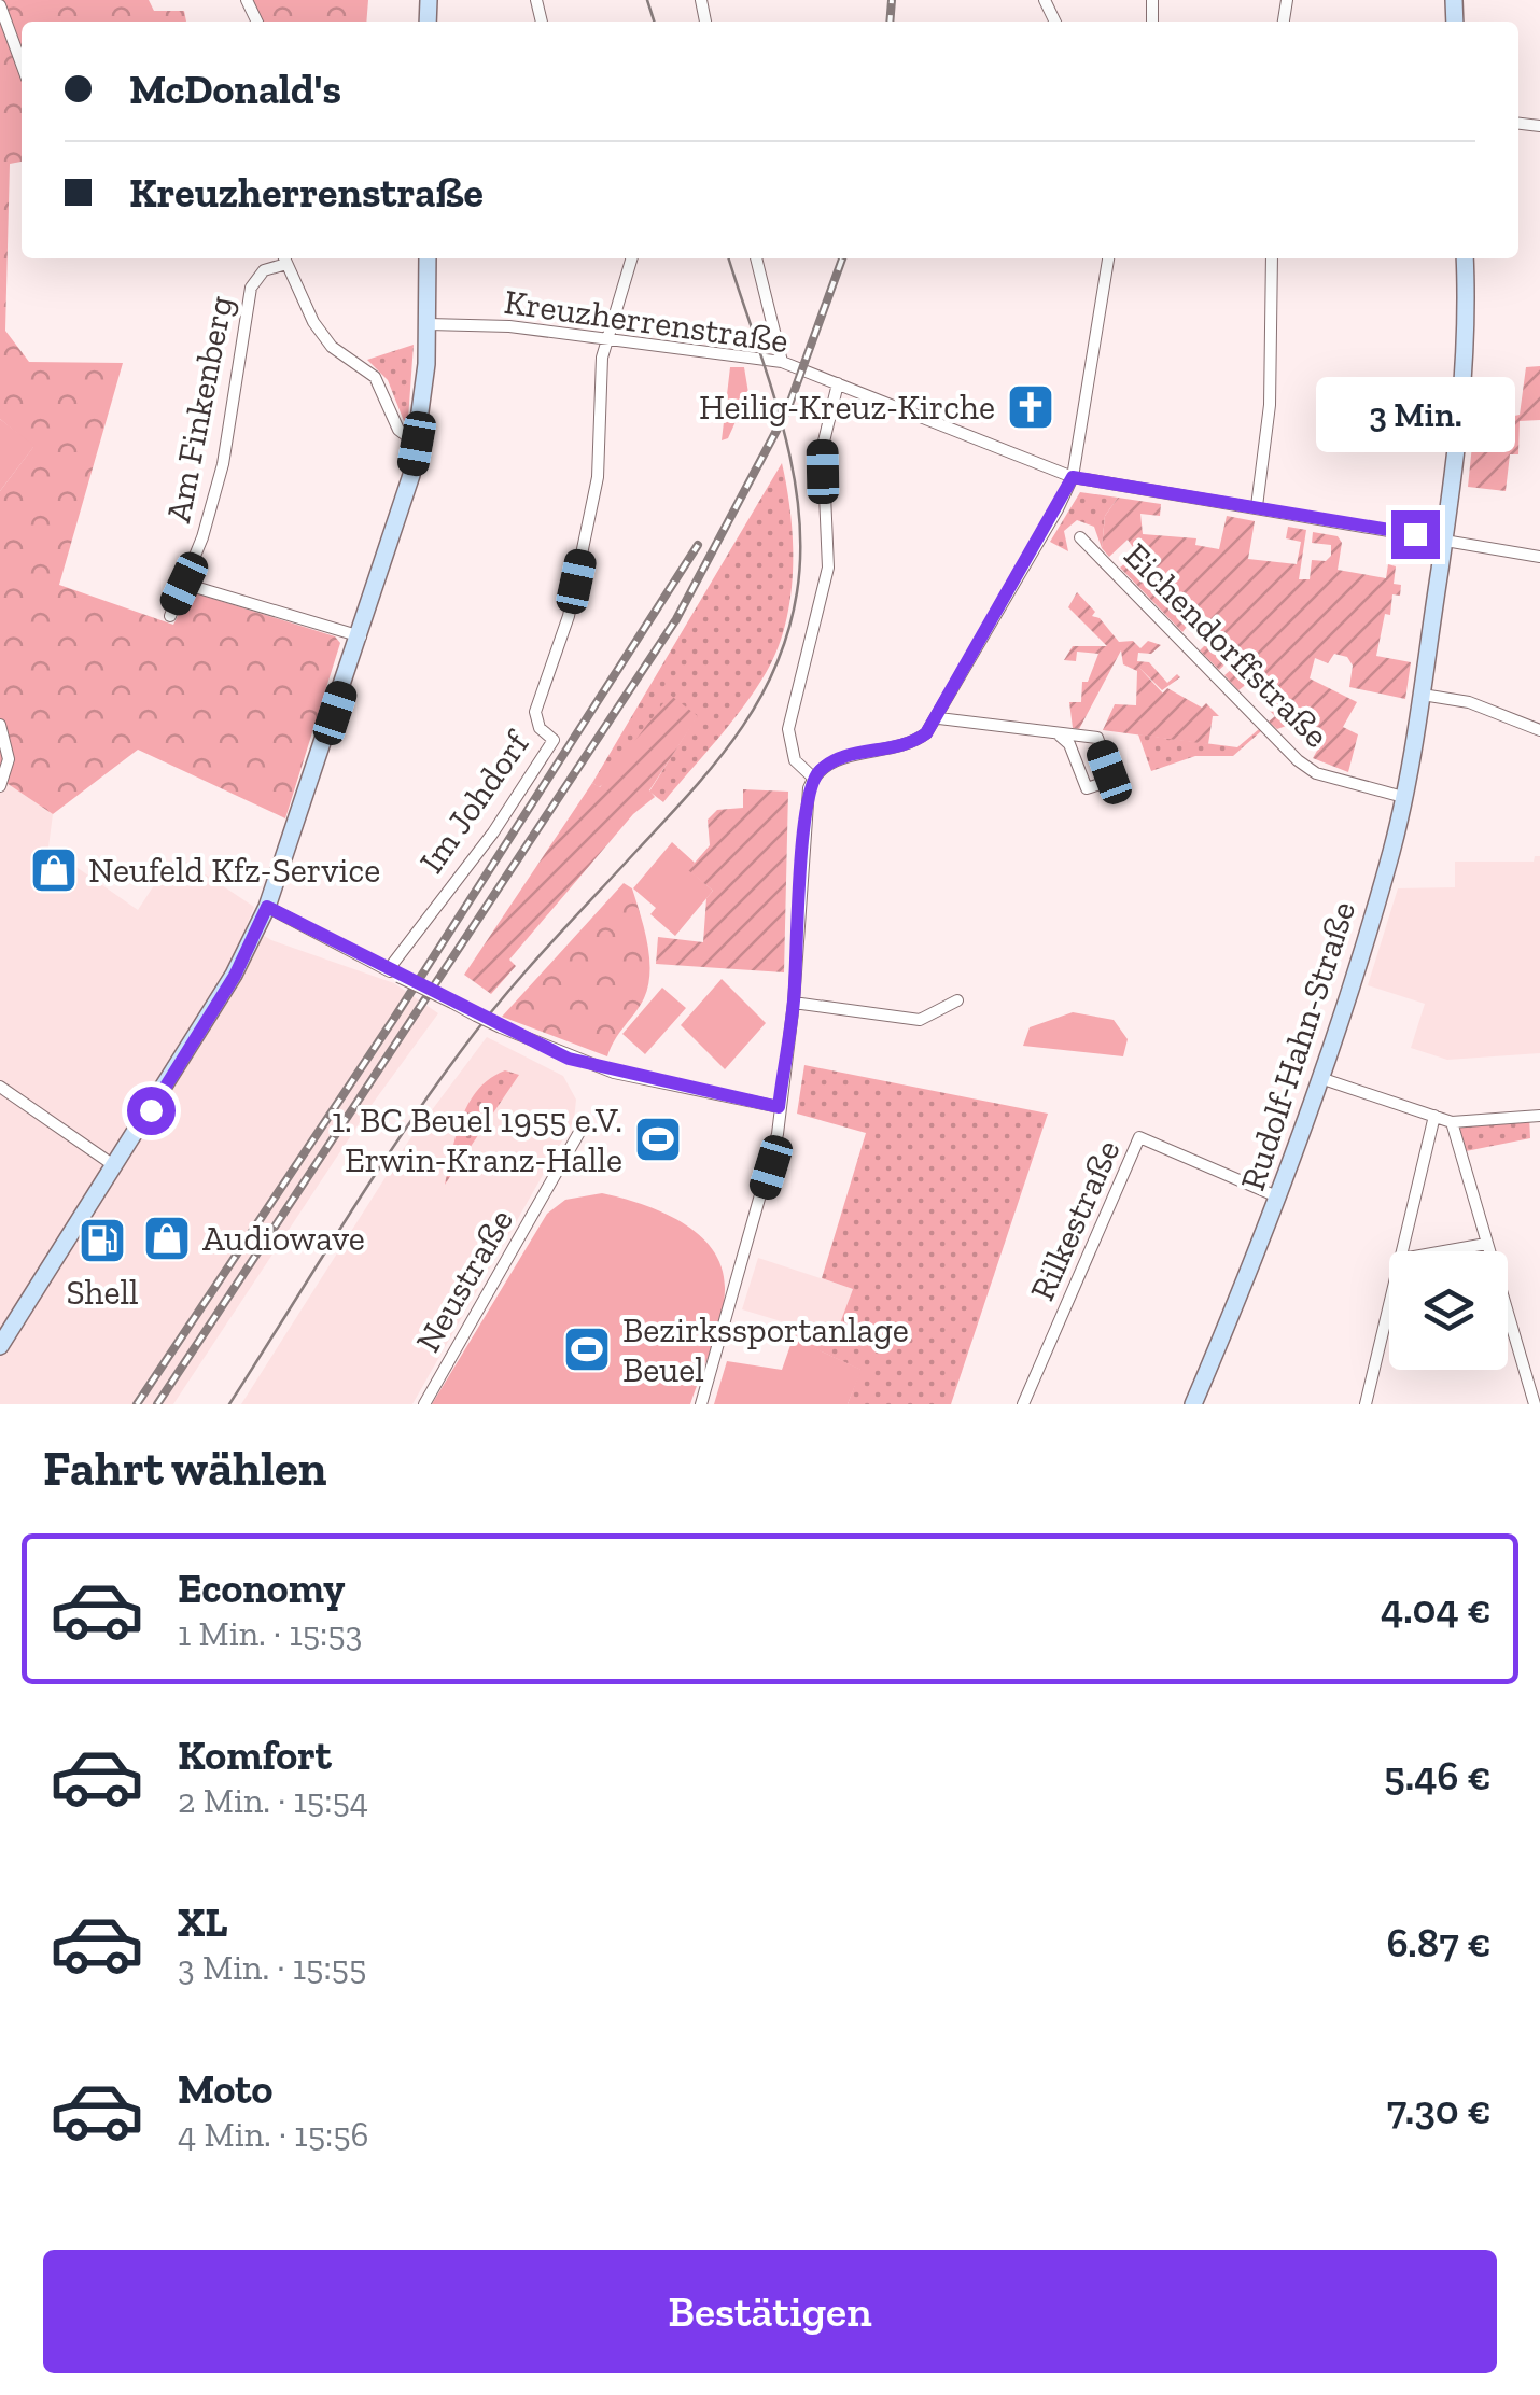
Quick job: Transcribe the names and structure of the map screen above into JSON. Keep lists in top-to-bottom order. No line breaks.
{"streets":{"street":["Kreuzherrenstraße","Am Finkenberg","Eichendorffstraße","Im Johdorf","Rudolf-Hahn-Straße","Rilkestraße","Neustraße"]},"crossings":[["Kreuzherrenstraße","Im Johdorf"],["Kreuzherrenstraße","Rudolf-Hahn-Straße"],["Eichendorffstraße","Rudolf-Hahn-Straße"],["Rudolf-Hahn-Straße","Rilkestraße"]],"places":{"church":["Heilig-Kreuz-Kirche"],"shop":["Neufeld Kfz-Service","Audiowave"],"sports":["1. BC Beuel 1955 e.V. Erwin-Kranz-Halle","Bezirkssportanlage Beuel"],"fuel station":["Shell"]},"page":{"banner":["McDonald's","Kreuzherrenstraße"],"bubble":"3 Min.","heading":"Fahrt wählen","list":[{"name":"Economy","note":"1 Min. · 15:53","value":"4.04 €"},{"name":"Komfort","note":"2 Min. · 15:54","value":"5.46 €"},{"name":"XL","note":"3 Min. · 15:55","value":"6.87 €"},{"name":"Moto","note":"4 Min. · 15:56","value":"7.30 €"}],"buttons":"Bestätigen"}}
